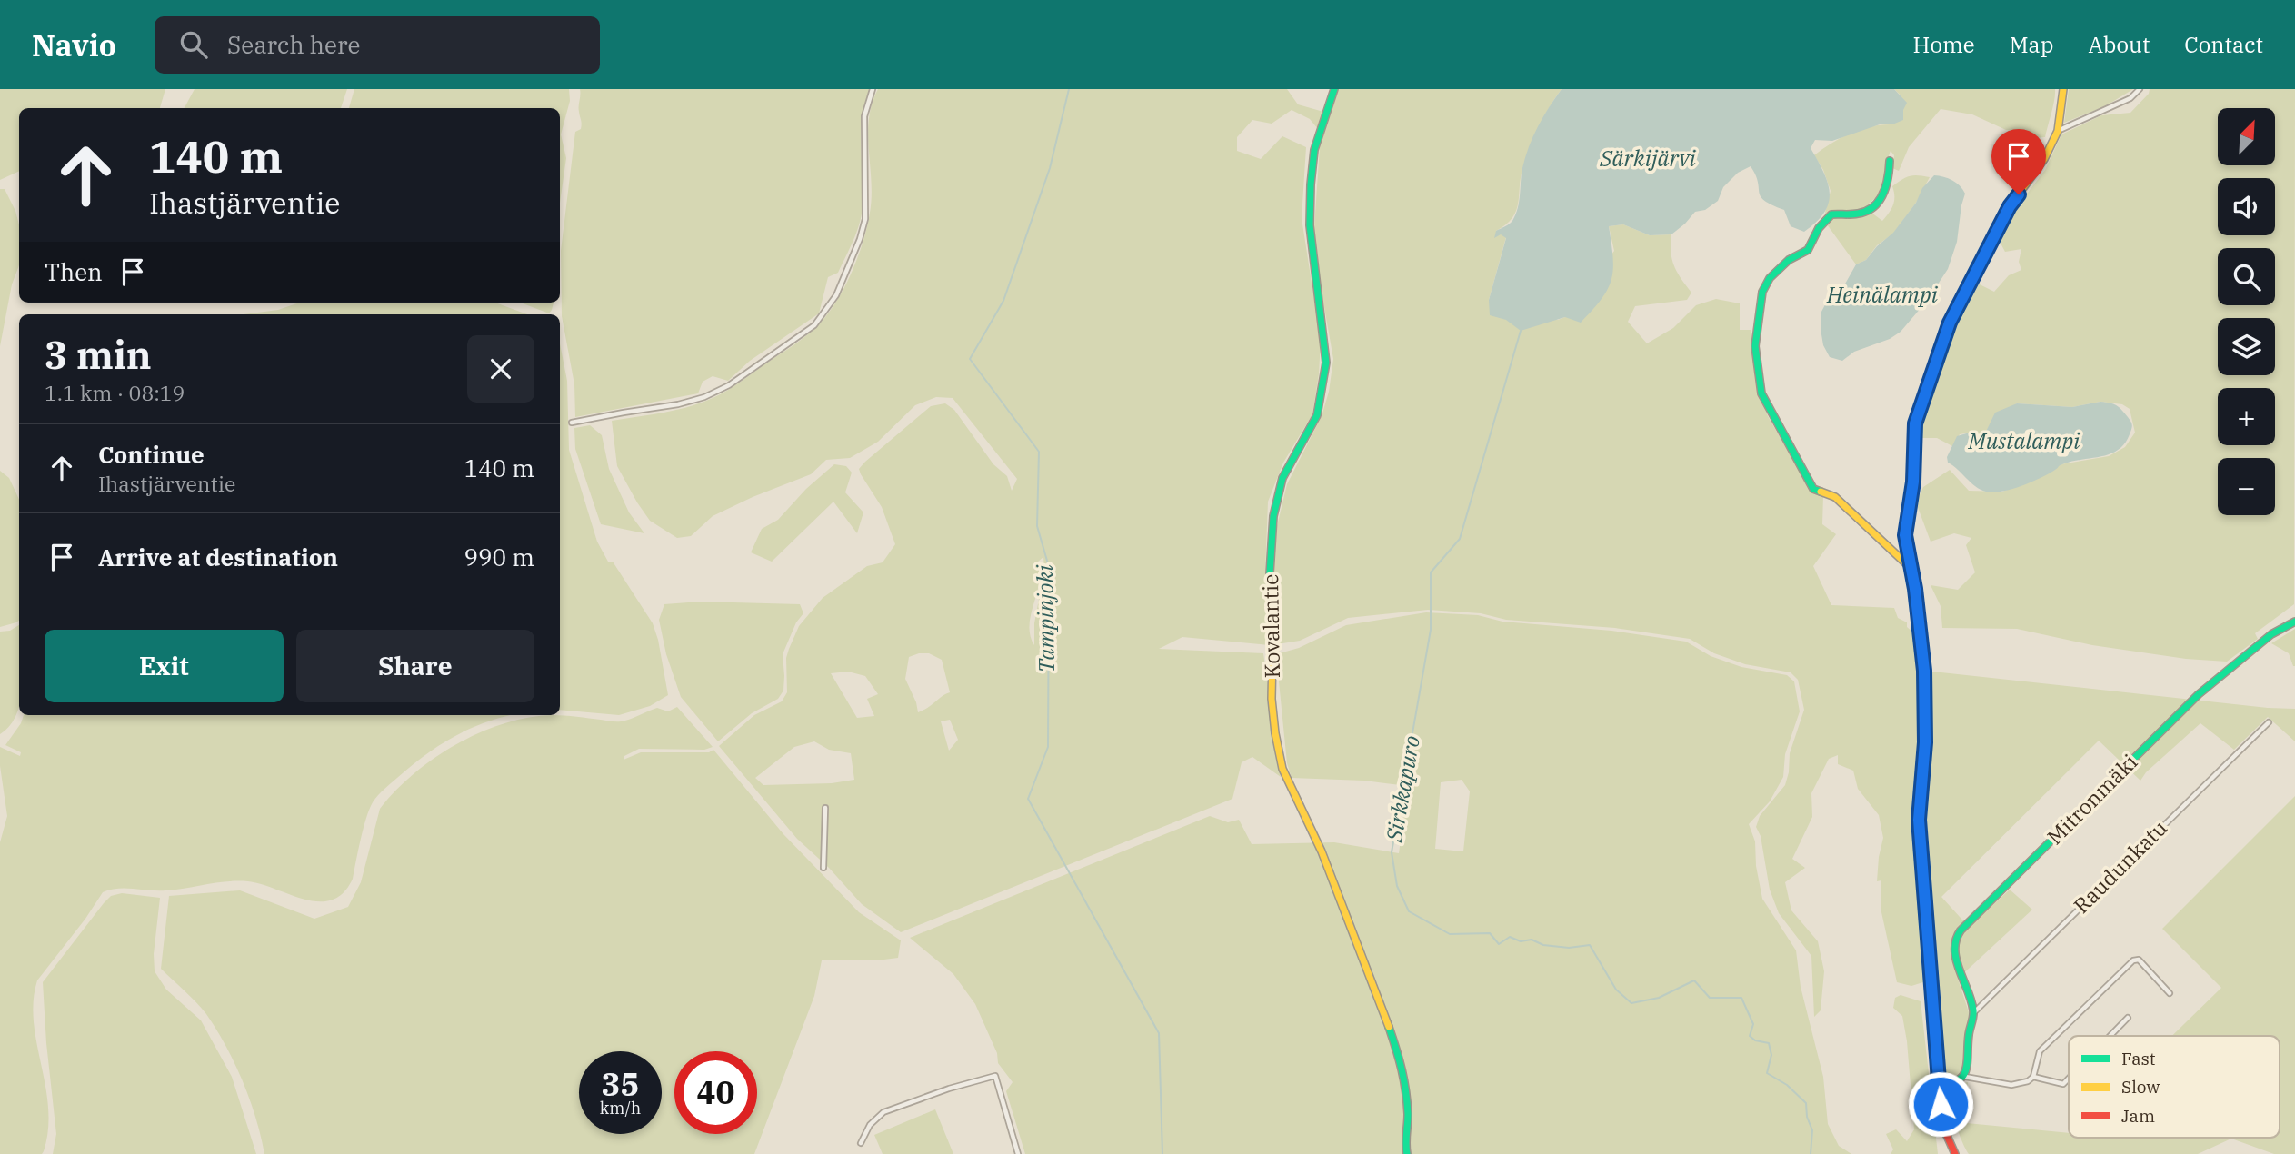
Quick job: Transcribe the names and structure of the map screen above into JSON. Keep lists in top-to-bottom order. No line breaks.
{"streets":{"street":["Kovalantie","Mitronmäki","Raudunkatu"]},"crossings":[["Mitronmäki","Raudunkatu"]],"water":["Särkijärvi","Heinälampi","Mustalampi","Tampinjoki","Sirkkapuro"],"legend":["Fast","Slow","Jam"],"north":"top right","page":{"header":"Navio","search":"Search here","nav":["Home","Map","About","Contact"],"map_buttons":["+","−"],"turn":["140 m","Ihastjärventie"],"then":"Then","heading":["3 min","1.1 km · 08:19"],"list":[{"name":"Continue","note":"Ihastjärventie","value":"140 m"},{"name":"Arrive at destination","value":"990 m"}],"buttons":["Exit","Share"],"speed":"35 km/h","limit":"40"}}
